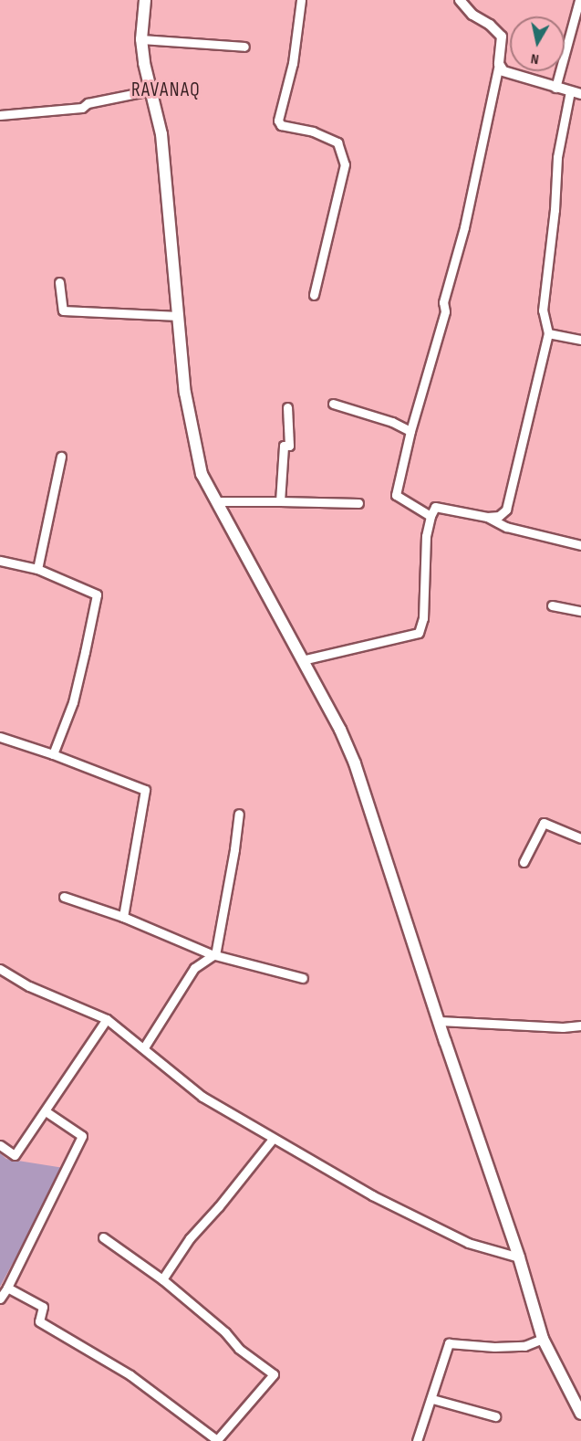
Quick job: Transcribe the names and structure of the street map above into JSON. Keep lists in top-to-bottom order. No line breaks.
{"districts":["RAVANAQ"],"north":"bottom"}
